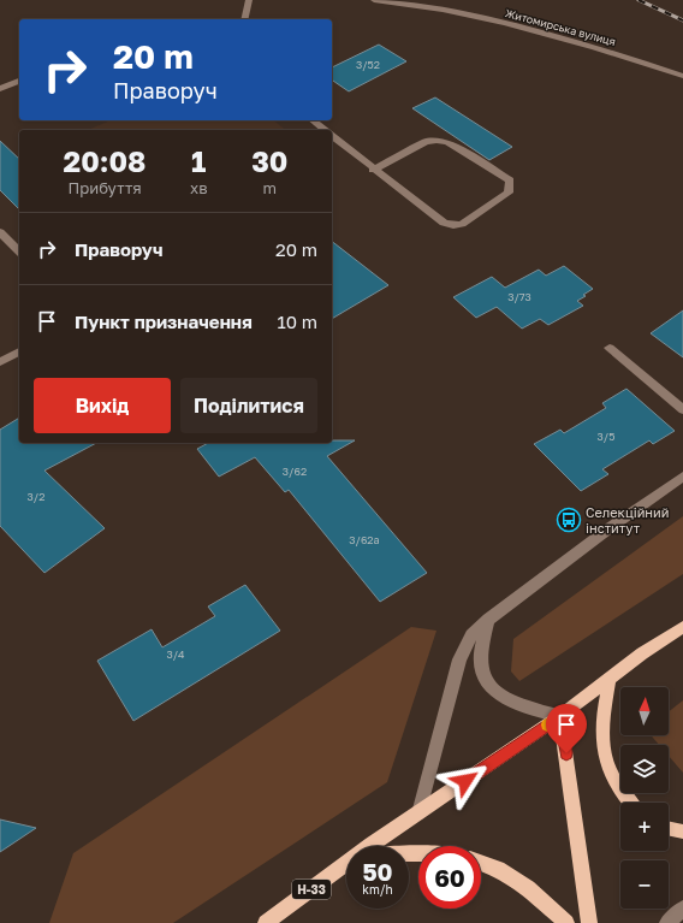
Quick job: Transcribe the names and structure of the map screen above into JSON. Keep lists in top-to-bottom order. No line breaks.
{"streets":{"main road":["Н-33"],"street":["Житомирська вулиця"]},"places":{"bus stop":["Селекційний інститут"]},"house_numbers":["3/52","3/73","3/5","3/62","3/2","3/62а","3/4"],"north":"top","page":{"turn":["20 m","Праворуч"],"eta":["20:08","Прибуття","1","хв","30","m"],"list":[{"name":"Праворуч","value":"20 m"},{"name":"Пункт призначення","value":"10 m"}],"buttons":["Вихід","Поділитися"],"map_buttons":["+","−"],"speed":"50 km/h","limit":"60"}}
